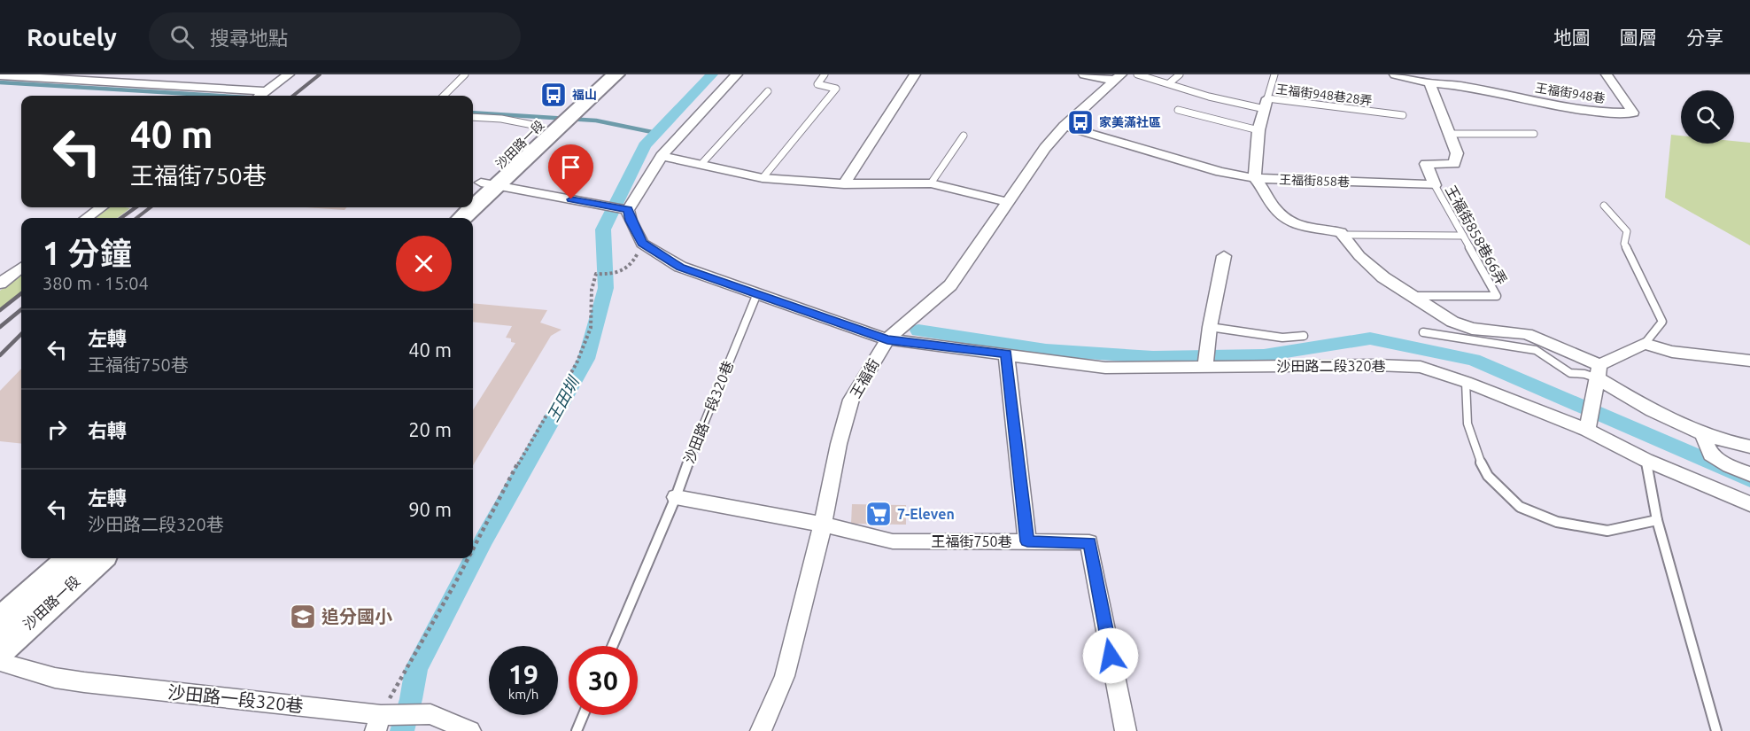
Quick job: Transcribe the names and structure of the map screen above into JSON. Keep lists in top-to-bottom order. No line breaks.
{"streets":{"main road":["沙田路一段"],"street":["王福街948巷","王福街858巷","沙田路二段320巷","王福街","沙田路一段320巷","王福街750巷"],"lane":["王福街948巷28弄","王福街858巷66弄"]},"crossings":[["王福街858巷","王福街858巷66弄"],["王福街858巷","王福街"],["沙田路二段320巷","王福街"],["王福街","王福街750巷"],["沙田路一段320巷","王福街750巷"]],"water":["王田圳"],"places":{"bus stop":["福山","家美滿社區"],"supermarket":["7-Eleven"],"school or university":["追分國小"]},"page":{"header":"Routely","search":"搜尋地點","nav":["地圖","圖層","分享"],"turn":["40 m","王福街750巷"],"heading":["1 分鐘","380 m · 15:04"],"list":[{"name":"左轉","note":"王福街750巷","value":"40 m"},{"name":"右轉","value":"20 m"},{"name":"左轉","note":"沙田路二段320巷","value":"90 m"}],"speed":"19 km/h","limit":"30"}}
